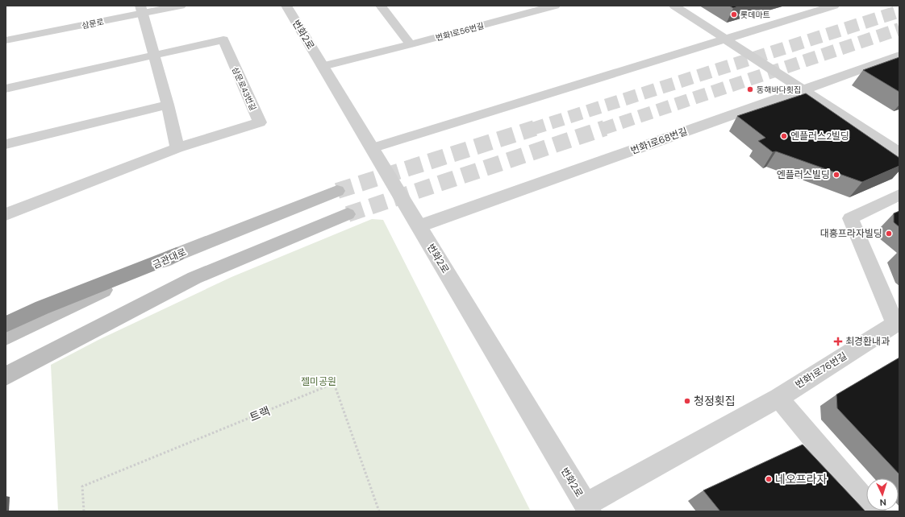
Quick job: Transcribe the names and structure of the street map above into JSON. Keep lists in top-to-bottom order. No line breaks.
{"streets":{"main road":["금관대로"],"street":["삼문로","번화1로56번길","번화2로","삼문로43번길","번화1로68번길","번화1로76번길"],"path":["트랙"]},"crossings":[["번화1로56번길","번화2로"],["번화2로","번화1로68번길"]],"parks":["젤미공원"],"places":{"other":["롯데마트","동해바다횟집","엔플러스2빌딩","엔플러스빌딩","대흥프라자빌딩","청정횟집","네오프라자"],"health":["최경환내과"]},"north":"bottom"}
